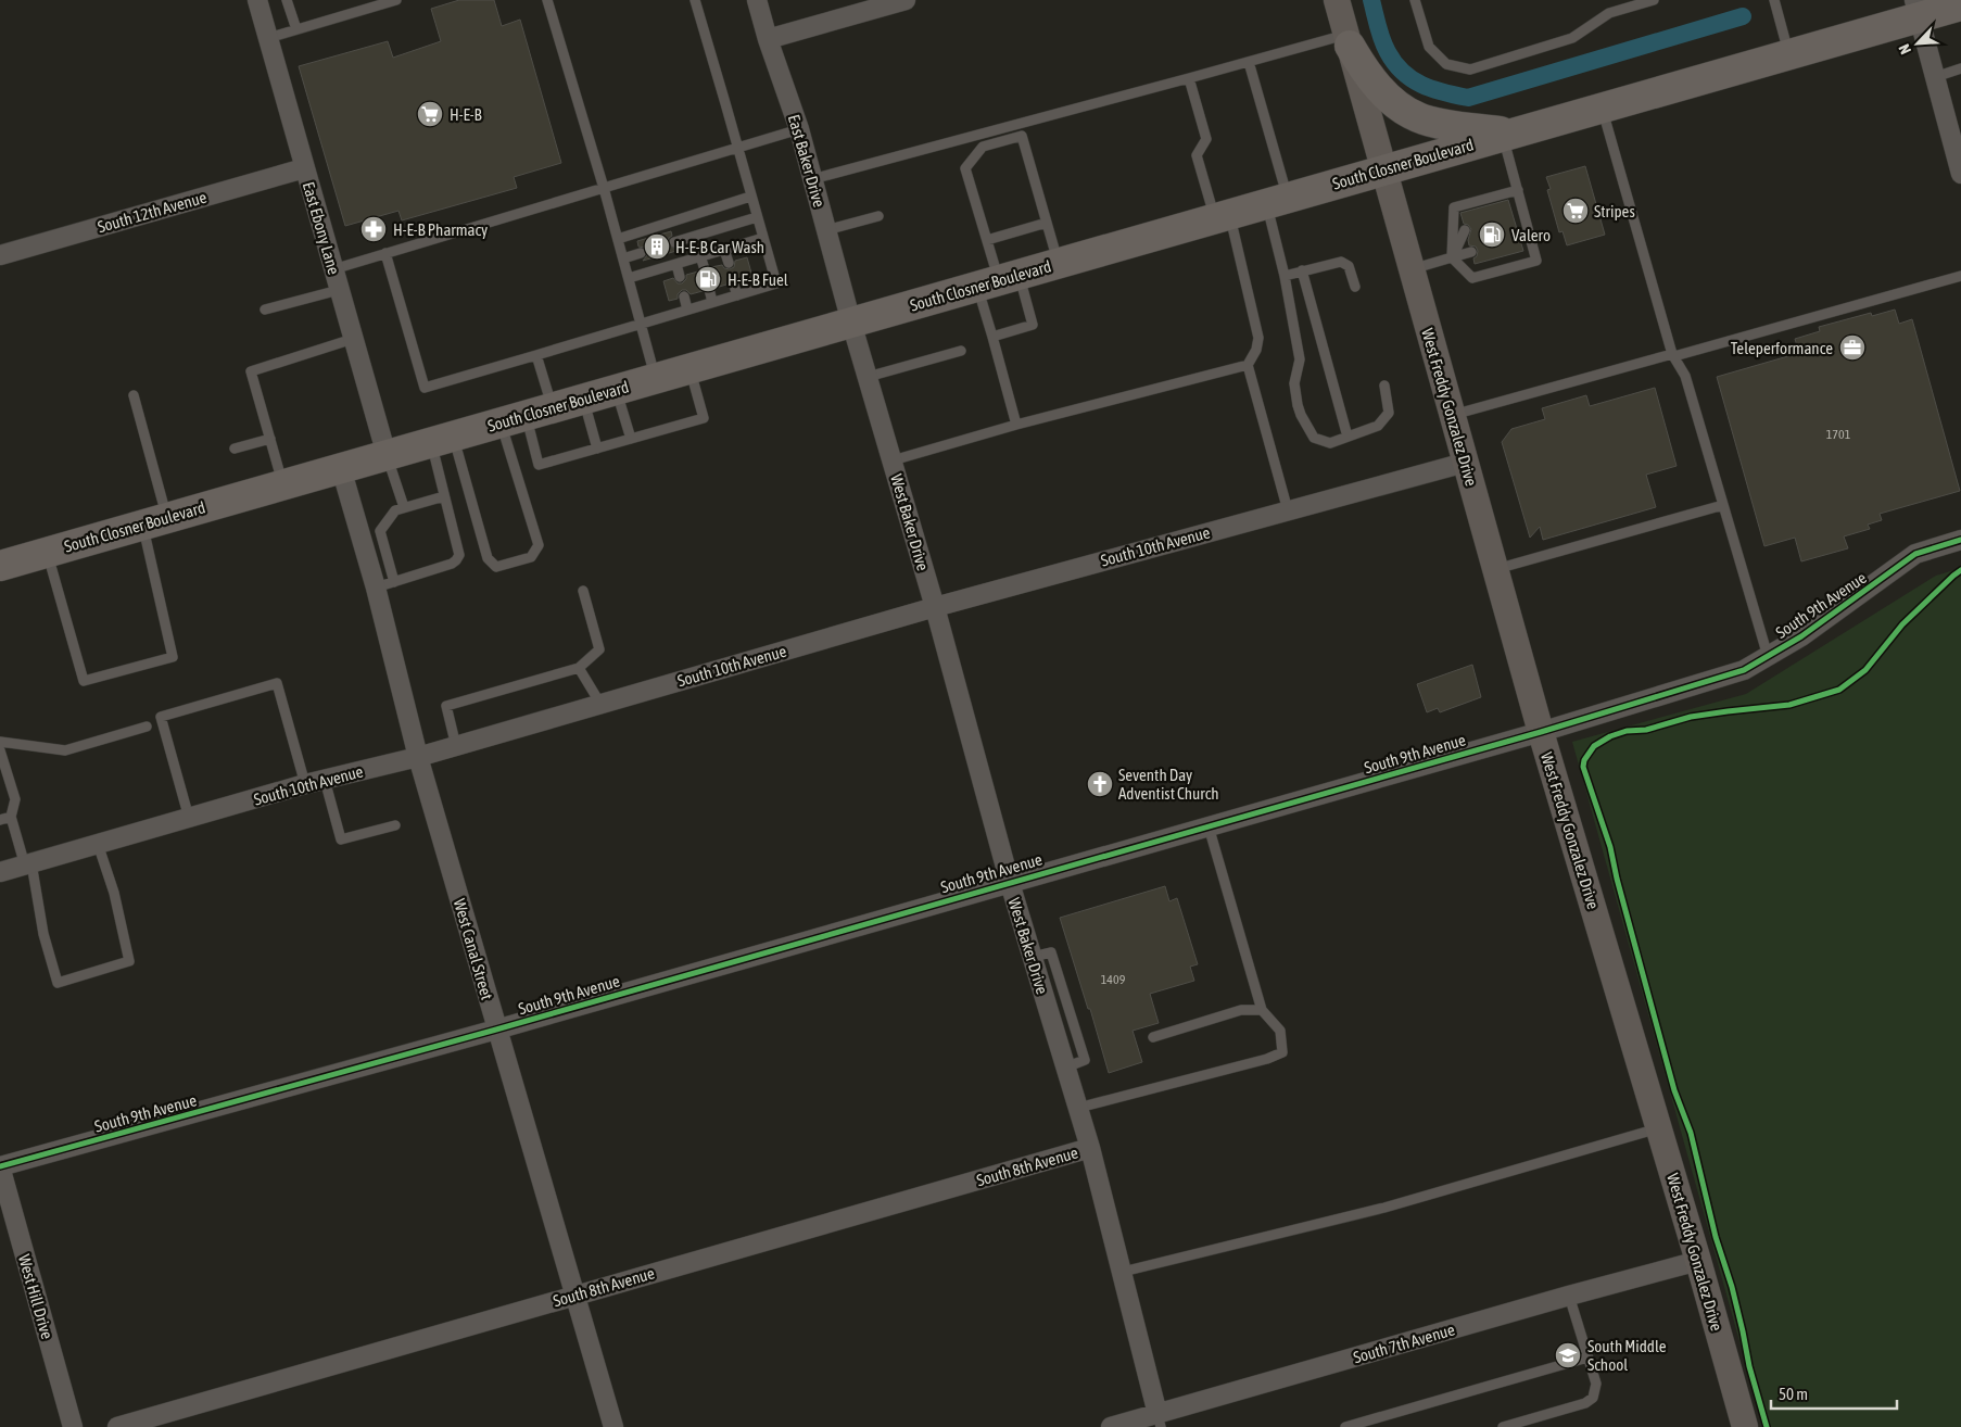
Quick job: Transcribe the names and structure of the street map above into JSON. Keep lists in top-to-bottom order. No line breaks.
{"streets":{"main road":["South Closner Boulevard","West Freddy Gonzalez Drive"],"street":["East Baker Drive","South 12th Avenue","East Ebony Lane","West Baker Drive","South 10th Avenue","South 9th Avenue","West Canal Street","South 8th Avenue","West Hill Drive","South 7th Avenue"]},"crossings":[["East Baker Drive","South Closner Boulevard"],["East Baker Drive","West Baker Drive"],["South Closner Boulevard","East Ebony Lane"],["South Closner Boulevard","West Freddy Gonzalez Drive"],["South Closner Boulevard","West Baker Drive"],["South Closner Boulevard","West Canal Street"],["South 12th Avenue","East Ebony Lane"],["West Freddy Gonzalez Drive","South 10th Avenue"],["West Freddy Gonzalez Drive","South 9th Avenue"],["West Freddy Gonzalez Drive","South 7th Avenue"],["West Baker Drive","South 10th Avenue"],["West Baker Drive","South 9th Avenue"],["West Baker Drive","South 8th Avenue"],["West Baker Drive","South 7th Avenue"],["South 10th Avenue","West Canal Street"],["South 9th Avenue","West Canal Street"],["South 9th Avenue","West Hill Drive"],["West Canal Street","South 8th Avenue"]],"places":{"supermarket":["H-E-B","Stripes"],"pharmacy":["H-E-B Pharmacy"],"fuel station":["Valero","H-E-B Fuel"],"building":["H-E-B Car Wash"],"office":["Teleperformance"],"church":["Seventh Day Adventist Church"],"school or university":["South Middle School"]},"house_numbers":["1701","1409"],"scale_bar":"50 m","north":"bottom left"}
